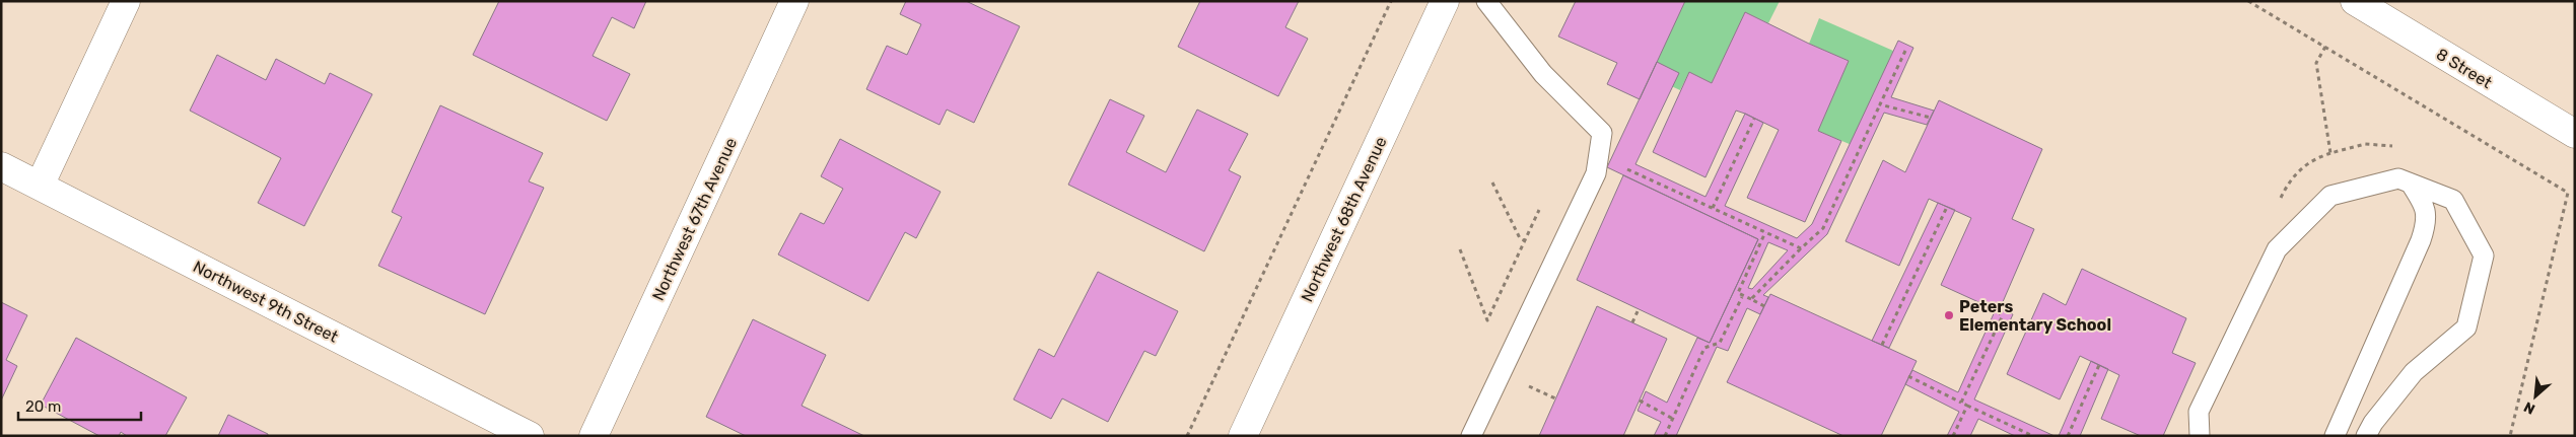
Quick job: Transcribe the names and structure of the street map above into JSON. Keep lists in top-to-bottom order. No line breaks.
{"streets":{"street":["8 Street","Northwest 67th Avenue","Northwest 68th Avenue","Northwest 9th Street"]},"places":["Peters Elementary School"],"scale_bar":"20 m","north":"bottom left"}
